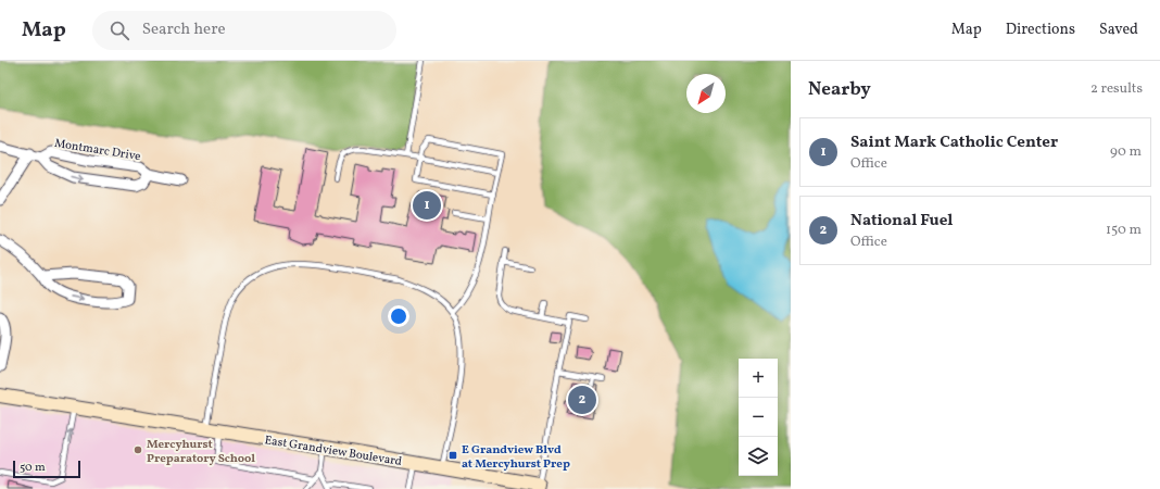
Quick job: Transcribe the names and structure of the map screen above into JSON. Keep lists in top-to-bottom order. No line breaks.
{"streets":{"street":["Montmarc Drive","East Grandview Boulevard"]},"places":{"other":["Mercyhurst Preparatory School"],"transit":["E Grandview Blvd at Mercyhurst Prep"]},"scale_bar":"50 m","north":"bottom left","page":{"header":"Map","search":"Search here","nav":["Map","Directions","Saved"],"heading":["Nearby","2 results"],"list":[{"mark":"1","name":"Saint Mark Catholic Center","note":"Office","value":"90 m"},{"mark":"2","name":"National Fuel","note":"Office","value":"150 m"}],"pins":["1","2"],"map_buttons":["+","−"],"scale":"50 m"}}
